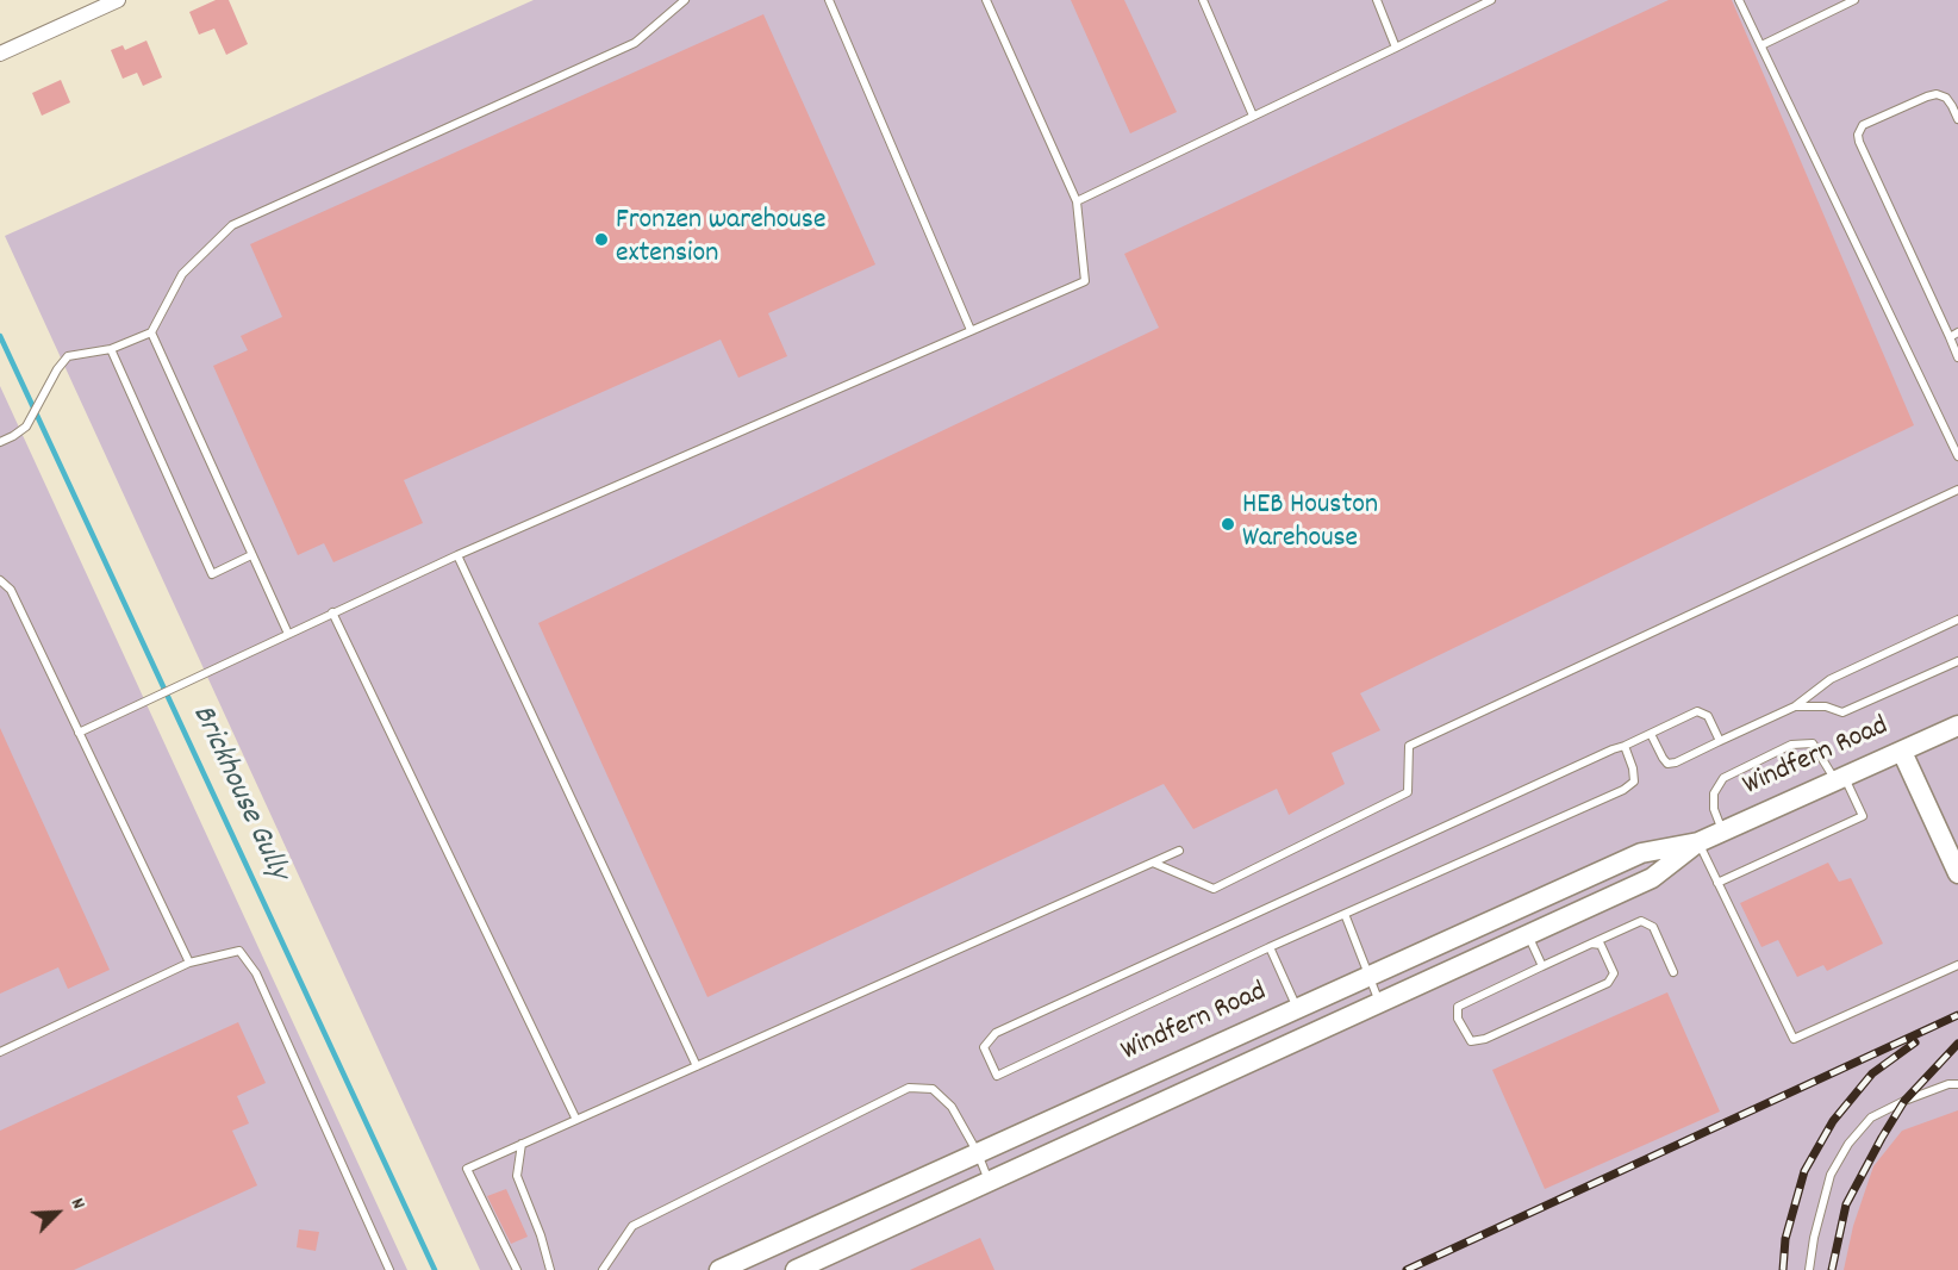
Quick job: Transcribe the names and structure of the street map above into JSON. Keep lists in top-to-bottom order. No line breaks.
{"streets":{"street":["Windfern Road"]},"water":["Brickhouse Gully"],"places":["Fronzen warehouse extension","HEB Houston Warehouse"],"north":"top right"}
